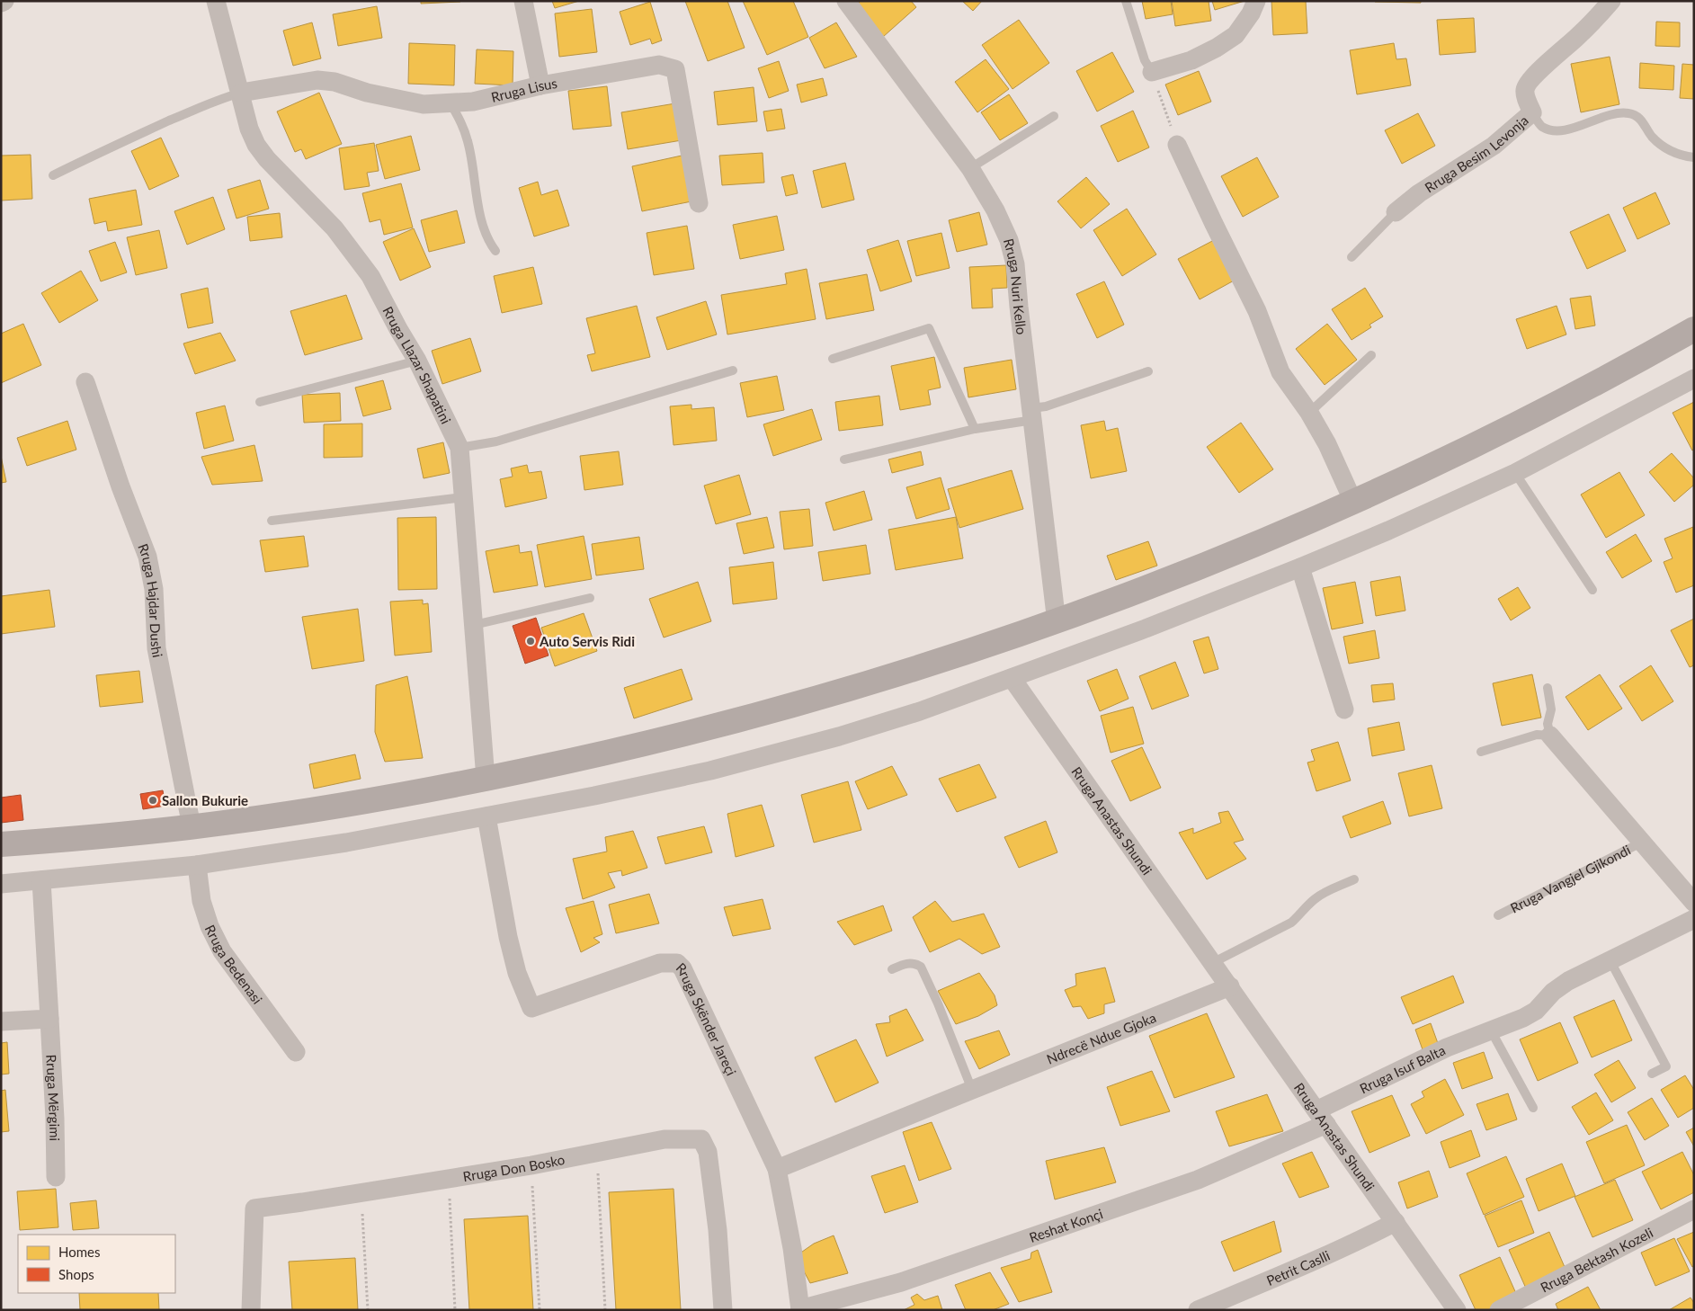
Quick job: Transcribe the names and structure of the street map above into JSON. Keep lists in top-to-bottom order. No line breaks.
{"streets":{"street":["Rruga Lisus","Rruga Besim Levonja","Rruga Nuri Kello","Rruga Llazar Shapatini","Rruga Hajdar Dushi","Rruga Anastas Shundi","Rruga Vangjel Gjikondi","Rruga Bedenasi","Rruga Skënder Jareçi","Ndrecë Ndue Gjoka","Rruga Isuf Balta","Rruga Mërgimi","Rruga Don Bosko","Reshat Konçi","Rruga Bektash Kozeli","Petrit Caslli"]},"crossings":[["Rruga Lisus","Rruga Llazar Shapatini"],["Rruga Anastas Shundi","Ndrecë Ndue Gjoka"],["Rruga Anastas Shundi","Rruga Isuf Balta"],["Rruga Anastas Shundi","Reshat Konçi"],["Rruga Anastas Shundi","Petrit Caslli"],["Rruga Skënder Jareçi","Ndrecë Ndue Gjoka"],["Rruga Skënder Jareçi","Reshat Konçi"],["Rruga Isuf Balta","Reshat Konçi"]],"places":["Auto Servis Ridi","Sallon Bukurie"],"legend":["Homes","Shops"]}
